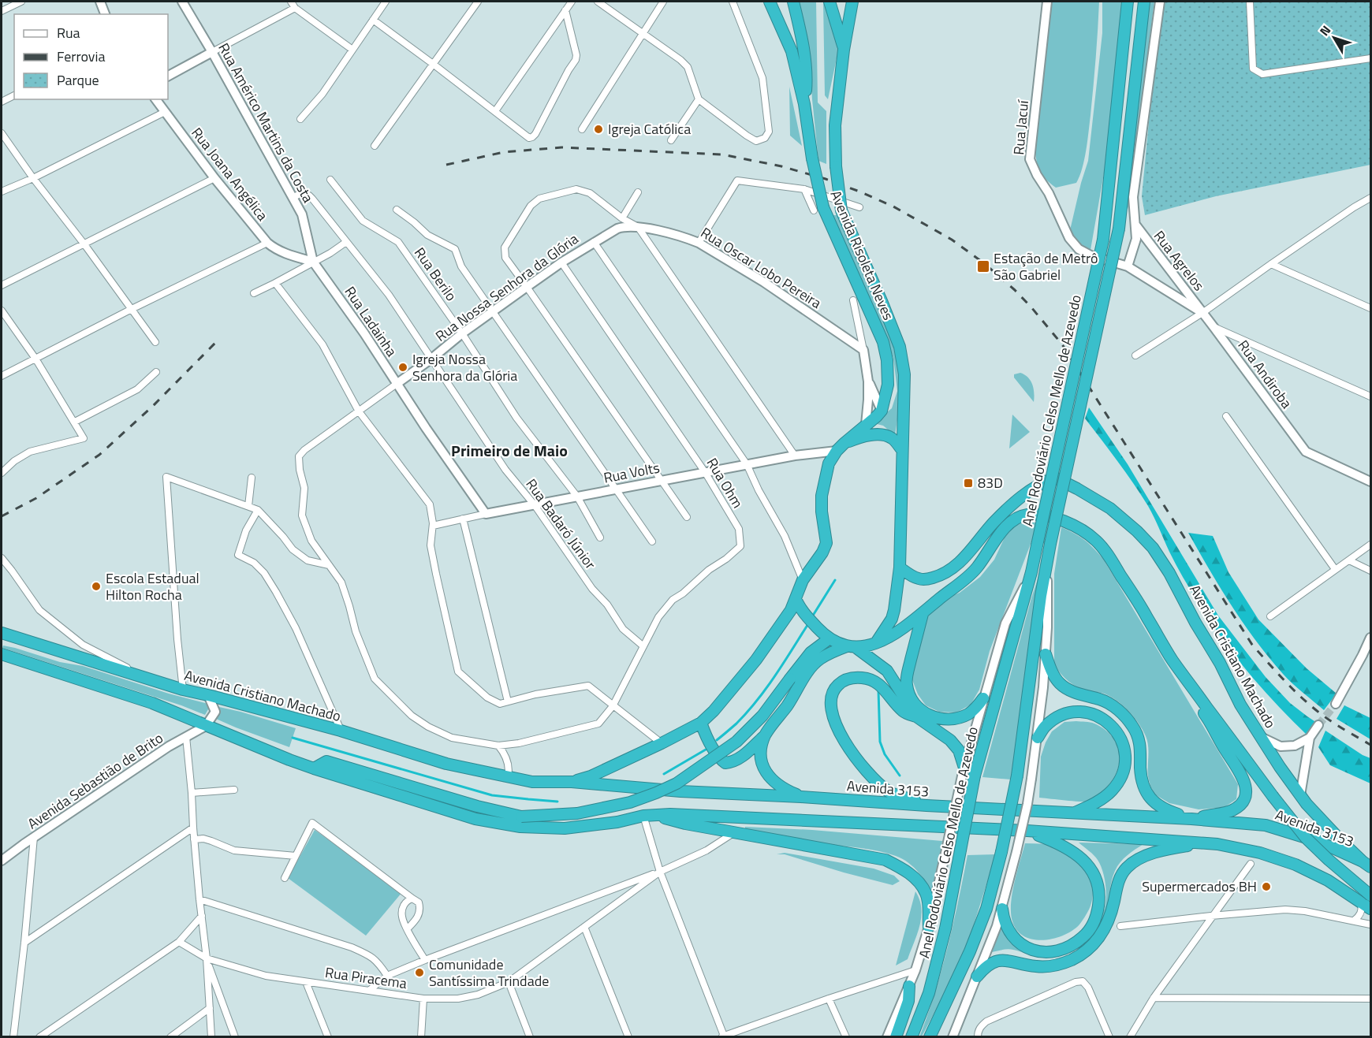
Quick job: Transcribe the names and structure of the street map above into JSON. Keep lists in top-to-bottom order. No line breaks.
{"streets":{"highway":["Avenida Risoleta Neves","Anel Rodoviário Celso Mello de Azevedo","Avenida Cristiano Machado","Avenida 3153"],"street":["Rua Américo Martins da Costa","Rua Jacuí","Rua Joana Angélica","Rua Agrelos","Rua Oscar Lobo Pereira","Rua Berilo","Rua Nossa Senhora da Glória","Rua Ladainha","Rua Andiroba","Rua Volts","Rua Ohm","Rua Badaró Júnior","Avenida Sebastião de Brito","Rua Piracema"]},"crossings":[["Rua Américo Martins da Costa","Rua Joana Angélica"],["Rua Américo Martins da Costa","Rua Ladainha"],["Rua Américo Martins da Costa","Rua Badaró Júnior"],["Rua Jacuí","Rua Agrelos"],["Rua Jacuí","Rua Andiroba"],["Rua Joana Angélica","Rua Ladainha"],["Avenida Risoleta Neves","Avenida Cristiano Machado"],["Rua Agrelos","Rua Andiroba"],["Rua Oscar Lobo Pereira","Rua Nossa Senhora da Glória"],["Rua Berilo","Rua Nossa Senhora da Glória"],["Rua Berilo","Rua Volts"],["Rua Nossa Senhora da Glória","Rua Ladainha"],["Rua Nossa Senhora da Glória","Rua Ohm"],["Rua Nossa Senhora da Glória","Rua Badaró Júnior"],["Rua Ladainha","Rua Volts"],["Rua Volts","Rua Ohm"],["Rua Volts","Rua Badaró Júnior"],["Rua Ohm","Rua Badaró Júnior"],["Avenida Cristiano Machado","Avenida 3153"]],"districts":["Primeiro de Maio"],"places":{"other":["Igreja Católica","Igreja Nossa Senhora da Glória","Escola Estadual Hilton Rocha","Supermercados BH","Comunidade Santíssima Trindade"],"transit":["Estação de Metrô São Gabriel","83D"]},"legend":["Rua","Ferrovia","Parque"],"north":"top left"}
